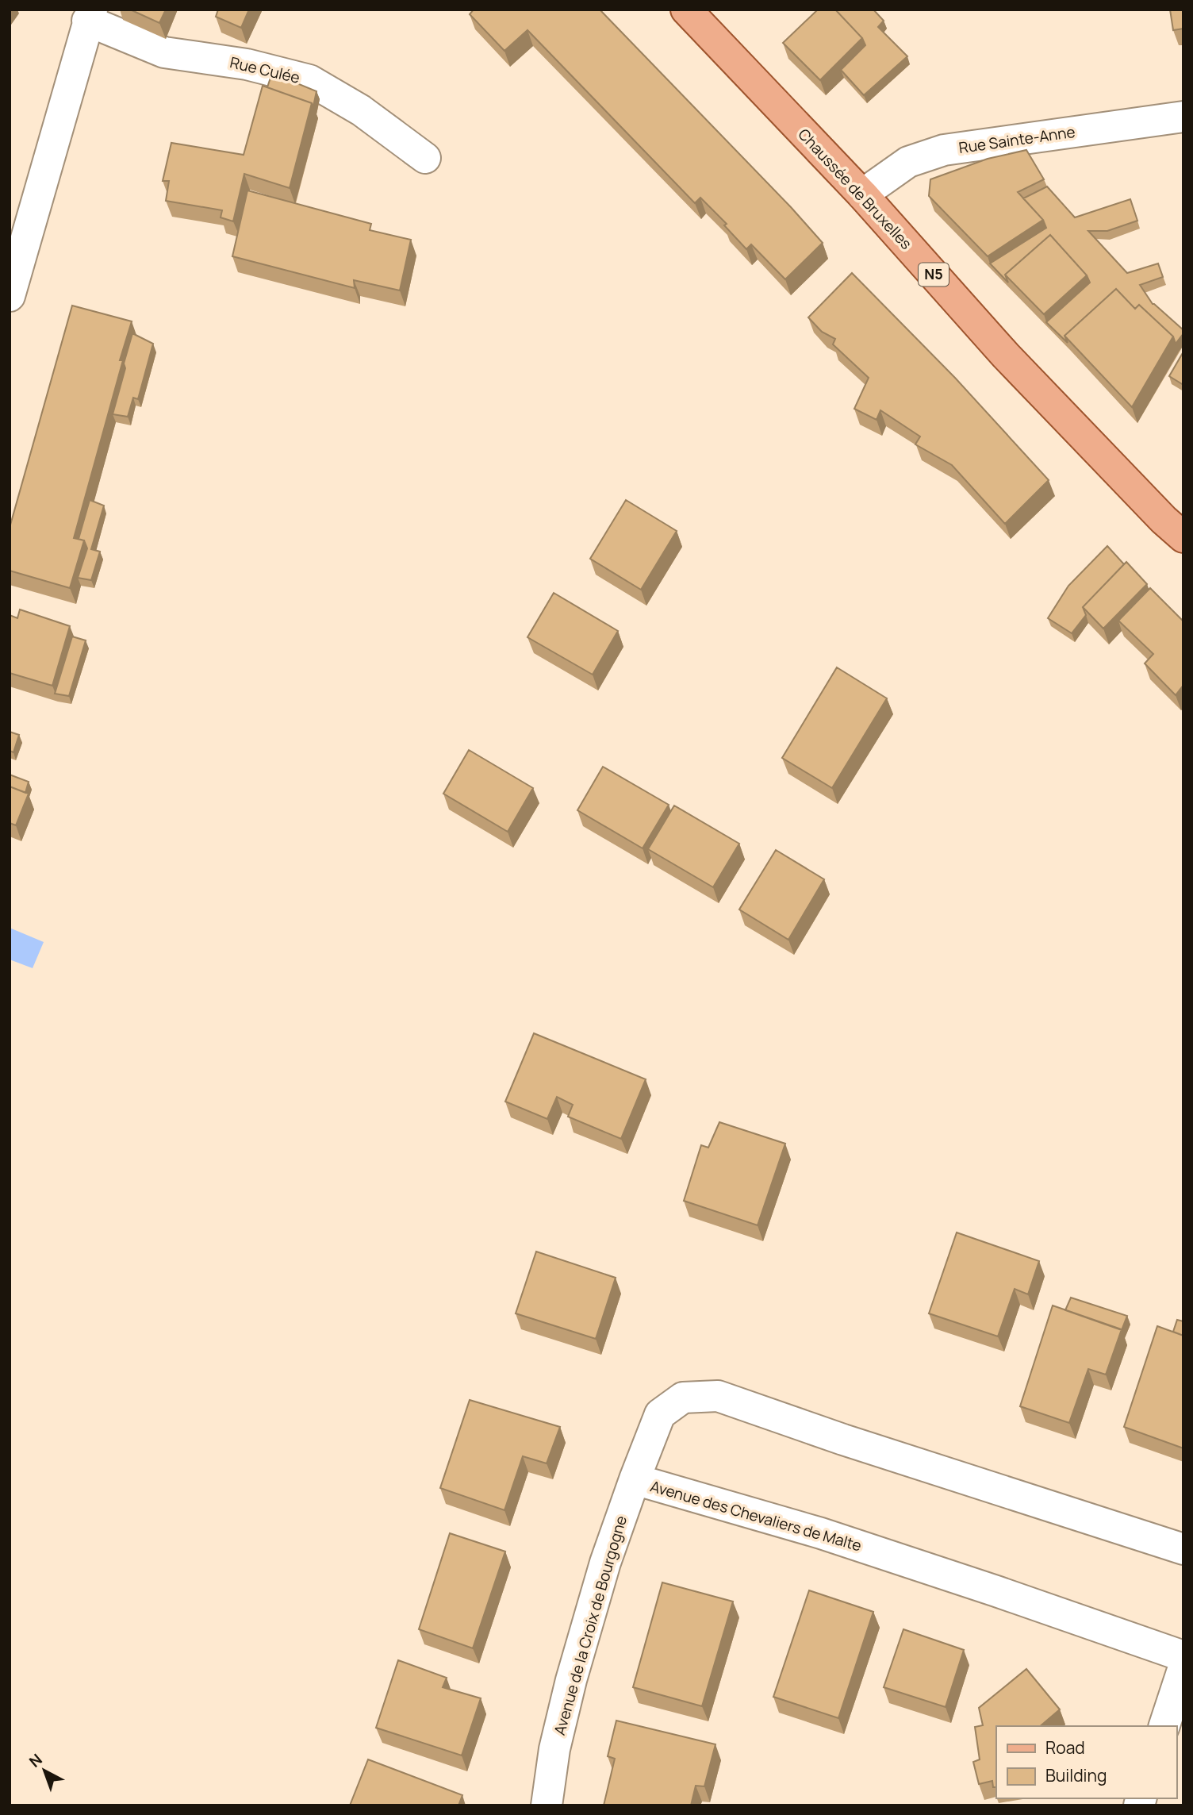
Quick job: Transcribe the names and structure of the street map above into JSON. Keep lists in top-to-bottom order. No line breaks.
{"streets":{"main road":["Chaussée de Bruxelles","N5"],"street":["Rue Culée","Rue Sainte-Anne","Avenue des Chevaliers de Malte","Avenue de la Croix de Bourgogne"]},"crossings":[["Rue Sainte-Anne","Chaussée de Bruxelles"],["Avenue des Chevaliers de Malte","Avenue de la Croix de Bourgogne"]],"legend":["Road","Building"],"north":"top left"}
